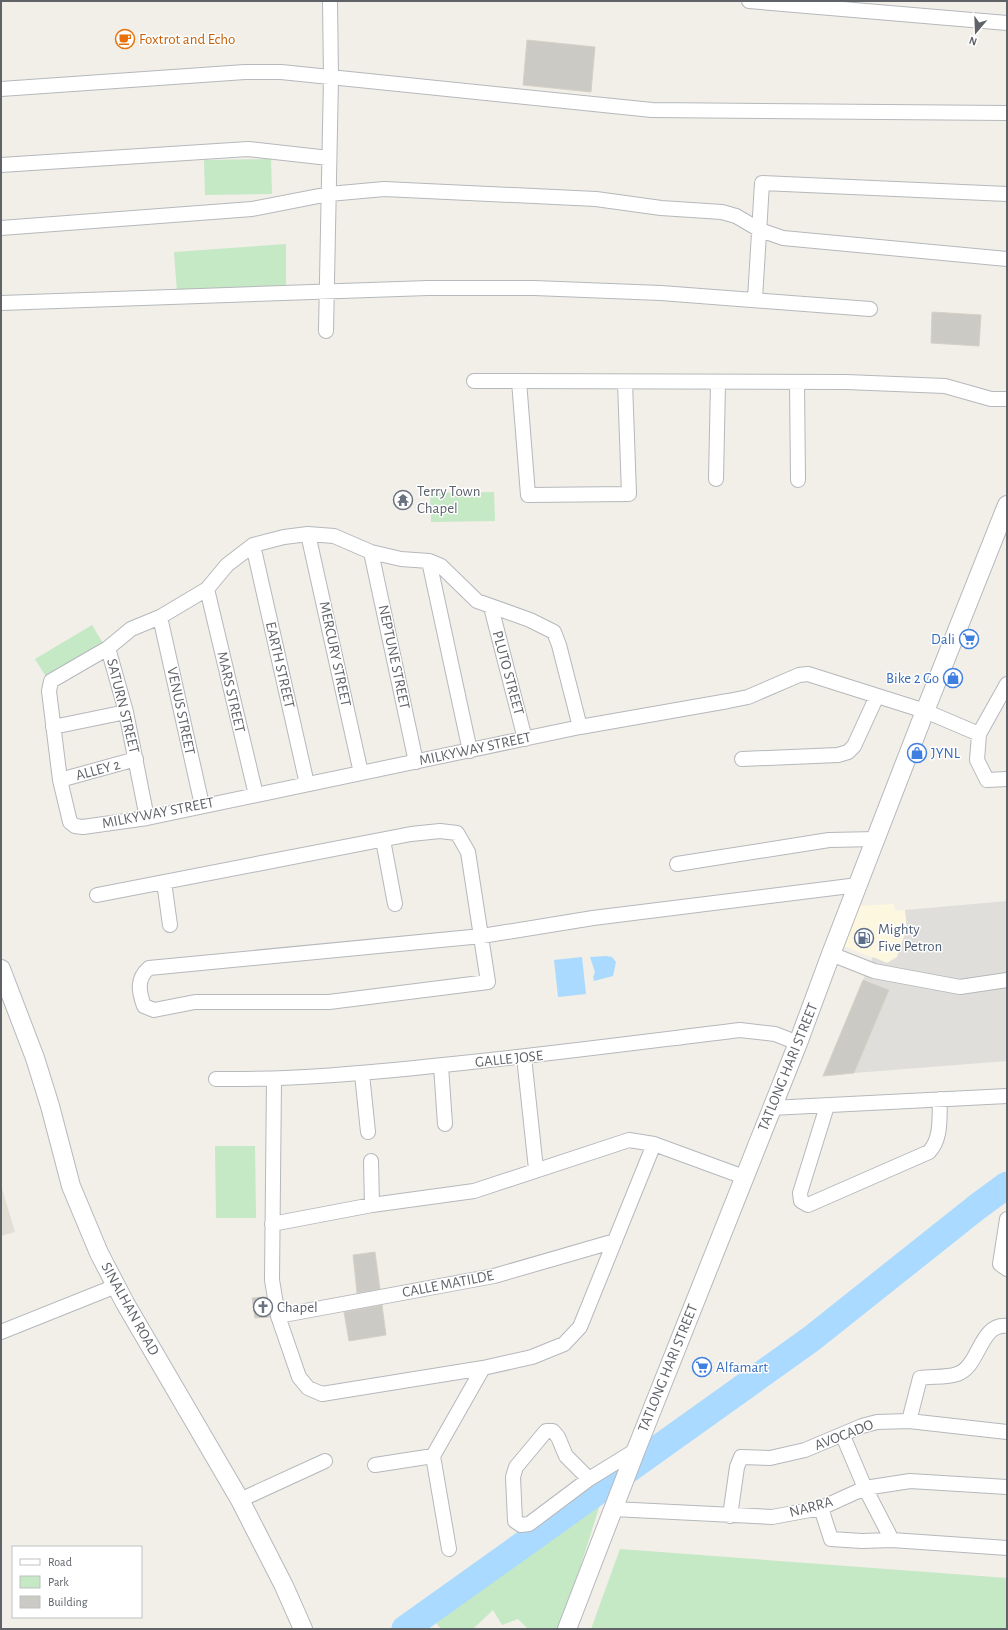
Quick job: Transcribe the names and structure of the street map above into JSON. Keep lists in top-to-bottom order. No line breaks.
{"streets":{"street":["MERCURY STREET","NEPTUNE STREET","EARTH STREET","PLUTO STREET","MARS STREET","SATURN STREET","VENUS STREET","MILKYWAY STREET","ALLEY 2","GALLE JOSE","TATLONG HARI STREET","CALLE MATILDE","SINALHAN ROAD","AVOCADO","NARRA"]},"crossings":[["MERCURY STREET","SATURN STREET"],["MERCURY STREET","MILKYWAY STREET"],["NEPTUNE STREET","SATURN STREET"],["NEPTUNE STREET","MILKYWAY STREET"],["EARTH STREET","SATURN STREET"],["EARTH STREET","MILKYWAY STREET"],["PLUTO STREET","SATURN STREET"],["PLUTO STREET","MILKYWAY STREET"],["MARS STREET","SATURN STREET"],["MARS STREET","MILKYWAY STREET"],["SATURN STREET","VENUS STREET"],["SATURN STREET","MILKYWAY STREET"],["SATURN STREET","ALLEY 2"],["VENUS STREET","MILKYWAY STREET"],["MILKYWAY STREET","ALLEY 2"],["MILKYWAY STREET","TATLONG HARI STREET"],["GALLE JOSE","TATLONG HARI STREET"],["TATLONG HARI STREET","NARRA"],["AVOCADO","NARRA"]],"places":{"cafe":["Foxtrot and Echo"],"temple":["Terry Town Chapel"],"supermarket":["Dali","Alfamart"],"shop":["Bike 2 Go","JYNL"],"fuel station":["Mighty Five Petron"],"church":["Chapel"]},"legend":["Road","Park","Building"],"north":"bottom"}
